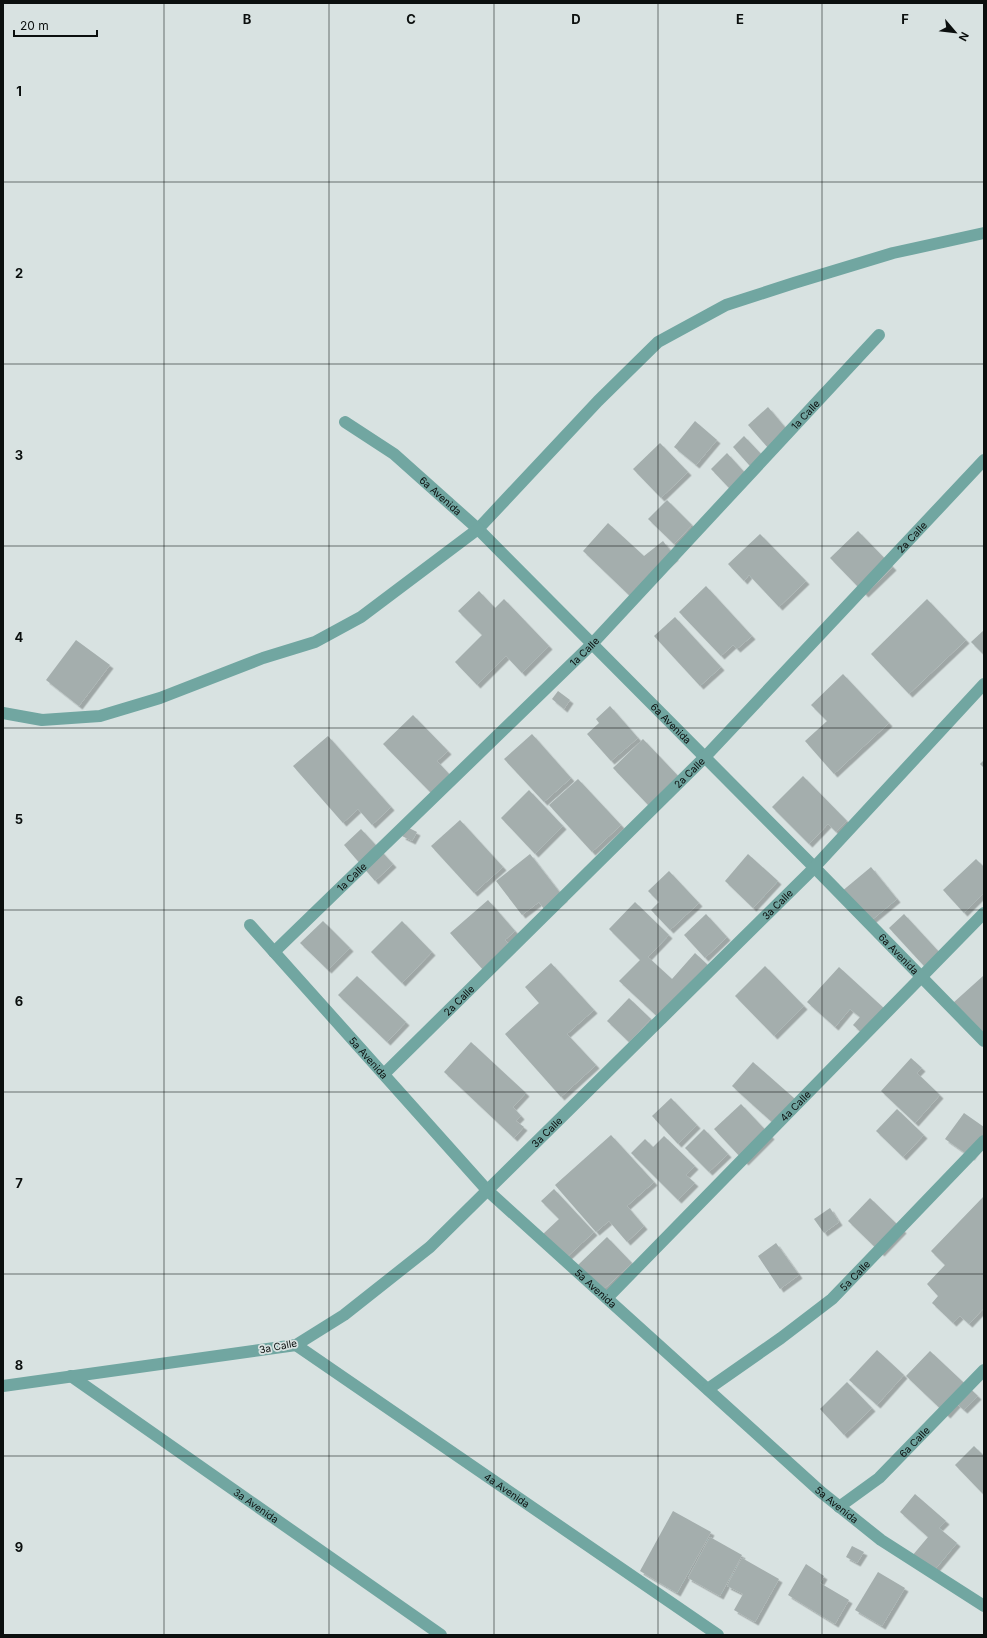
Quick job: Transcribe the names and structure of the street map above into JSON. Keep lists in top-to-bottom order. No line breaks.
{"streets":{"street":["1a Calle","6a Avenida","2a Calle","3a Calle","5a Avenida","4a Calle","5a Calle","6a Calle","4a Avenida","3a Avenida"]},"crossings":[["1a Calle","6a Avenida"],["1a Calle","5a Avenida"],["6a Avenida","2a Calle"],["6a Avenida","3a Calle"],["6a Avenida","4a Calle"],["2a Calle","5a Avenida"],["3a Calle","5a Avenida"],["3a Calle","4a Avenida"],["3a Calle","3a Avenida"],["5a Avenida","4a Calle"],["5a Avenida","5a Calle"],["5a Avenida","6a Calle"]],"scale_bar":"20 m","north":"bottom right","grid":{"columns":["B","C","D","E","F"],"rows":["1","2","3","4","5","6","7","8","9"]}}
